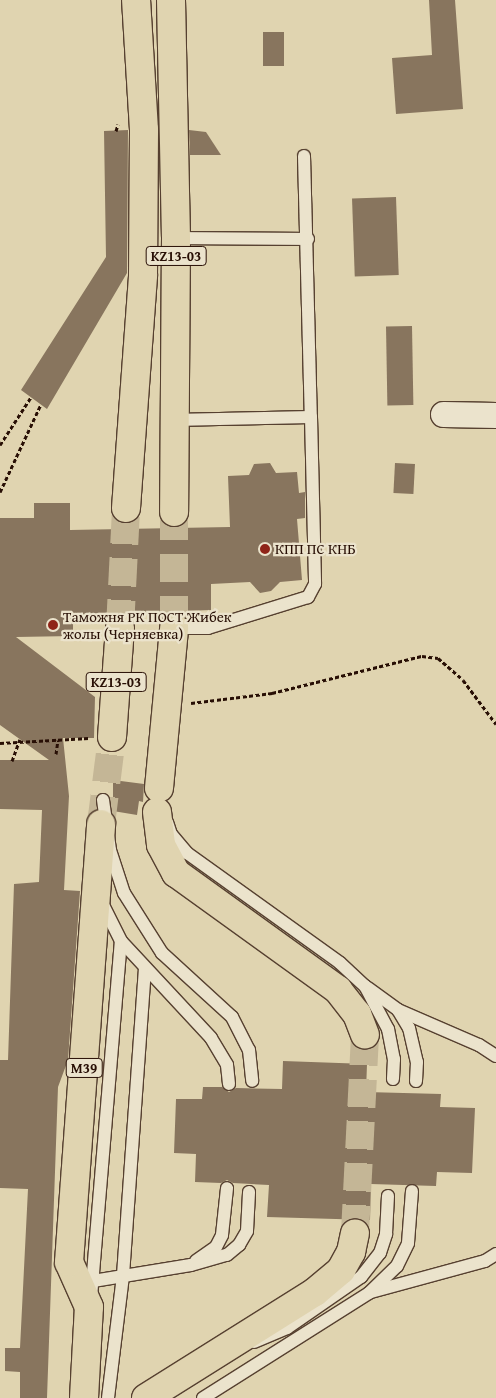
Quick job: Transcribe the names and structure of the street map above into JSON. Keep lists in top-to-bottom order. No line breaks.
{"streets":{"highway":["KZ13-03","M39"]},"places":["КПП ПС КНБ","Таможня РК ПОСТ Жибек жолы (Черняевка)"]}
